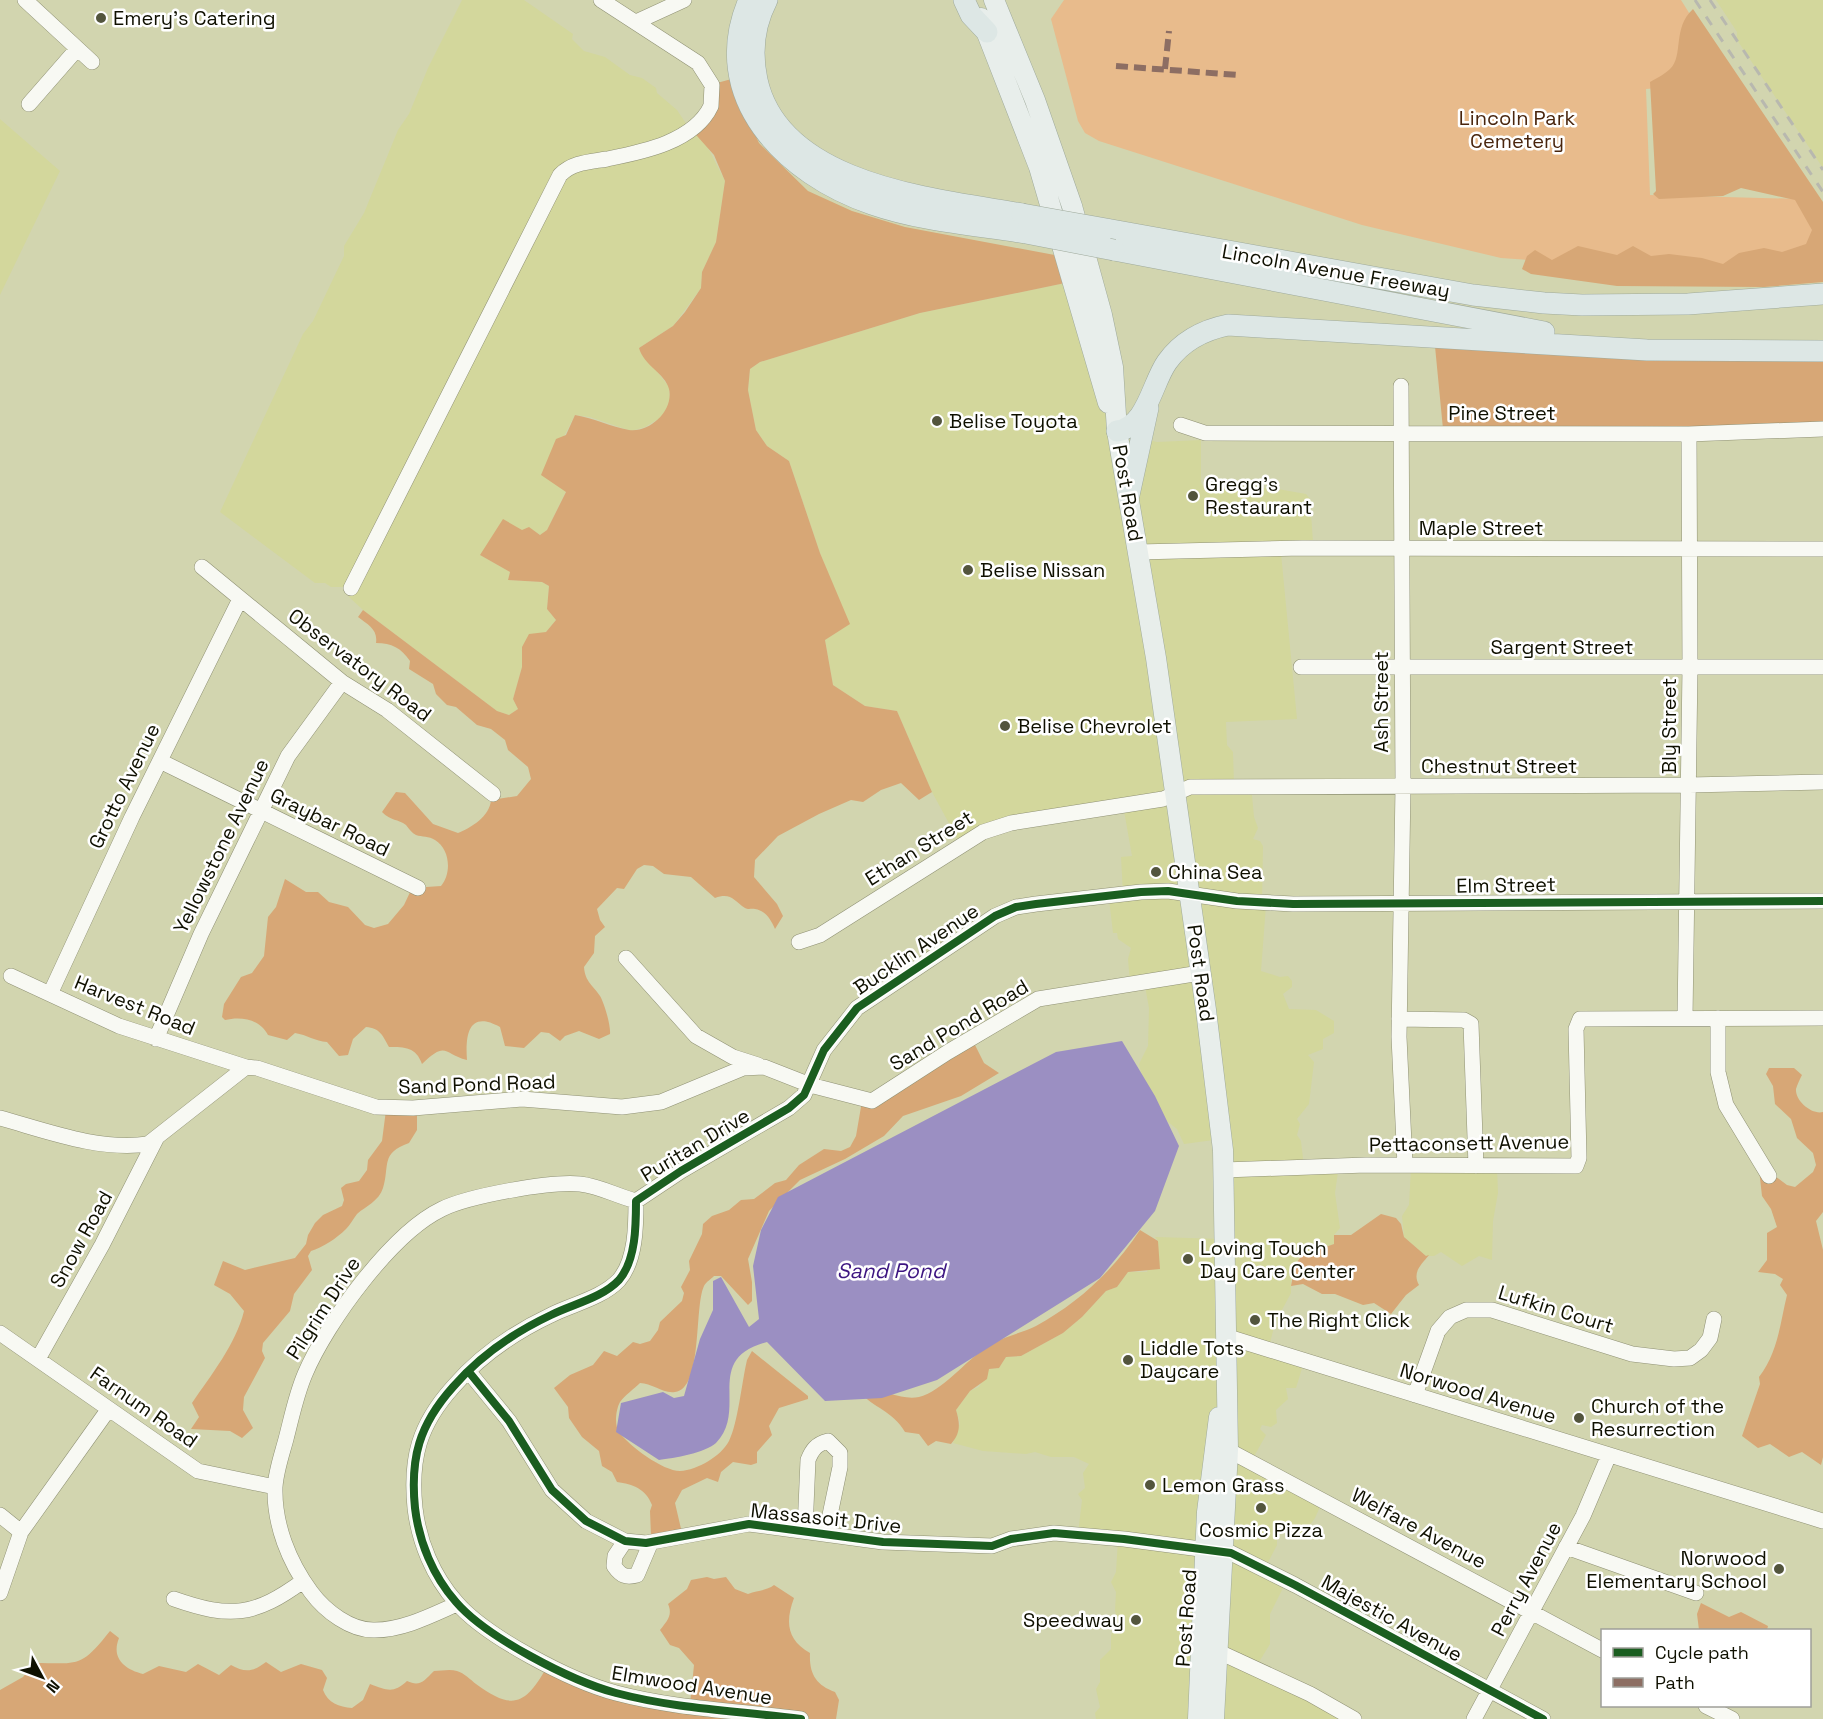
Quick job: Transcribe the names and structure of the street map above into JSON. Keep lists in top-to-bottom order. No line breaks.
{"streets":{"highway":["Lincoln Avenue Freeway"],"main road":["Post Road"],"street":["Pine Street","Maple Street","Sargent Street","Observatory Road","Ash Street","Bly Street","Chestnut Street","Grotto Avenue","Graybar Road","Yellowstone Avenue","Ethan Street","Elm Street","Bucklin Avenue","Harvest Road","Sand Pond Road","Pettaconsett Avenue","Puritan Drive","Snow Road","Pilgrim Drive","Lufkin Court","Norwood Avenue","Farnum Road","Massasoit Drive","Welfare Avenue","Perry Avenue","Majestic Avenue","Elmwood Avenue"]},"crossings":[["Pine Street","Ash Street"],["Pine Street","Bly Street"],["Post Road","Maple Street"],["Post Road","Chestnut Street"],["Post Road","Ethan Street"],["Post Road","Elm Street"],["Post Road","Bucklin Avenue"],["Post Road","Sand Pond Road"],["Post Road","Pettaconsett Avenue"],["Post Road","Norwood Avenue"],["Post Road","Massasoit Drive"],["Post Road","Welfare Avenue"],["Post Road","Majestic Avenue"],["Maple Street","Ash Street"],["Maple Street","Bly Street"],["Sargent Street","Ash Street"],["Sargent Street","Bly Street"],["Observatory Road","Grotto Avenue"],["Observatory Road","Yellowstone Avenue"],["Ash Street","Chestnut Street"],["Ash Street","Elm Street"],["Ash Street","Pettaconsett Avenue"],["Bly Street","Chestnut Street"],["Bly Street","Elm Street"],["Bly Street","Pettaconsett Avenue"],["Chestnut Street","Ethan Street"],["Grotto Avenue","Graybar Road"],["Grotto Avenue","Harvest Road"],["Graybar Road","Yellowstone Avenue"],["Yellowstone Avenue","Harvest Road"],["Elm Street","Bucklin Avenue"],["Bucklin Avenue","Sand Pond Road"],["Bucklin Avenue","Puritan Drive"],["Harvest Road","Sand Pond Road"],["Sand Pond Road","Puritan Drive"],["Puritan Drive","Pilgrim Drive"],["Puritan Drive","Massasoit Drive"],["Puritan Drive","Elmwood Avenue"],["Snow Road","Farnum Road"],["Pilgrim Drive","Farnum Road"],["Pilgrim Drive","Elmwood Avenue"],["Lufkin Court","Norwood Avenue"],["Norwood Avenue","Perry Avenue"],["Massasoit Drive","Majestic Avenue"],["Welfare Avenue","Perry Avenue"],["Perry Avenue","Majestic Avenue"]],"water":["Sand Pond"],"parks":["Lincoln Park Cemetery"],"places":["Emery's Catering","Belise Toyota","Gregg's Restaurant","Belise Nissan","Belise Chevrolet","China Sea","Loving Touch Day Care Center","The Right Click","Liddle Tots Daycare","Church of the Resurrection","Lemon Grass","Cosmic Pizza","Norwood Elementary School","Speedway"],"legend":["Cycle path","Path"],"north":"bottom right"}
